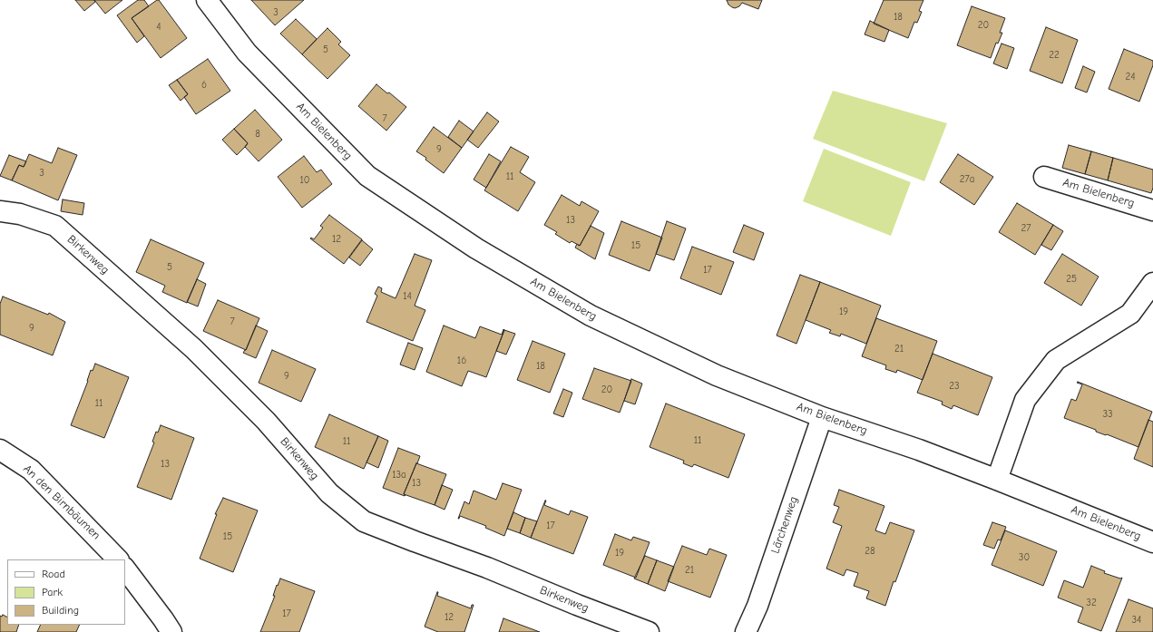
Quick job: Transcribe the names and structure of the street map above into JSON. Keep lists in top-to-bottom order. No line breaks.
{"streets":{"street":["Am Bielenberg","Birkenweg","An den Birnbäumen","Lärchenweg"]},"crossings":[["Am Bielenberg","Lärchenweg"]],"house_numbers":["3","18","20","4","5","22","24","6","7","8","9","3","11","27a","10","13","27","12","15","5","17","25","14","19","7","9","21","16","18","9","23","20","11","33","11","11","13","13a","13","17","15","28","19","30","21","32","17","12","34"],"legend":["Road","Park","Building"]}
